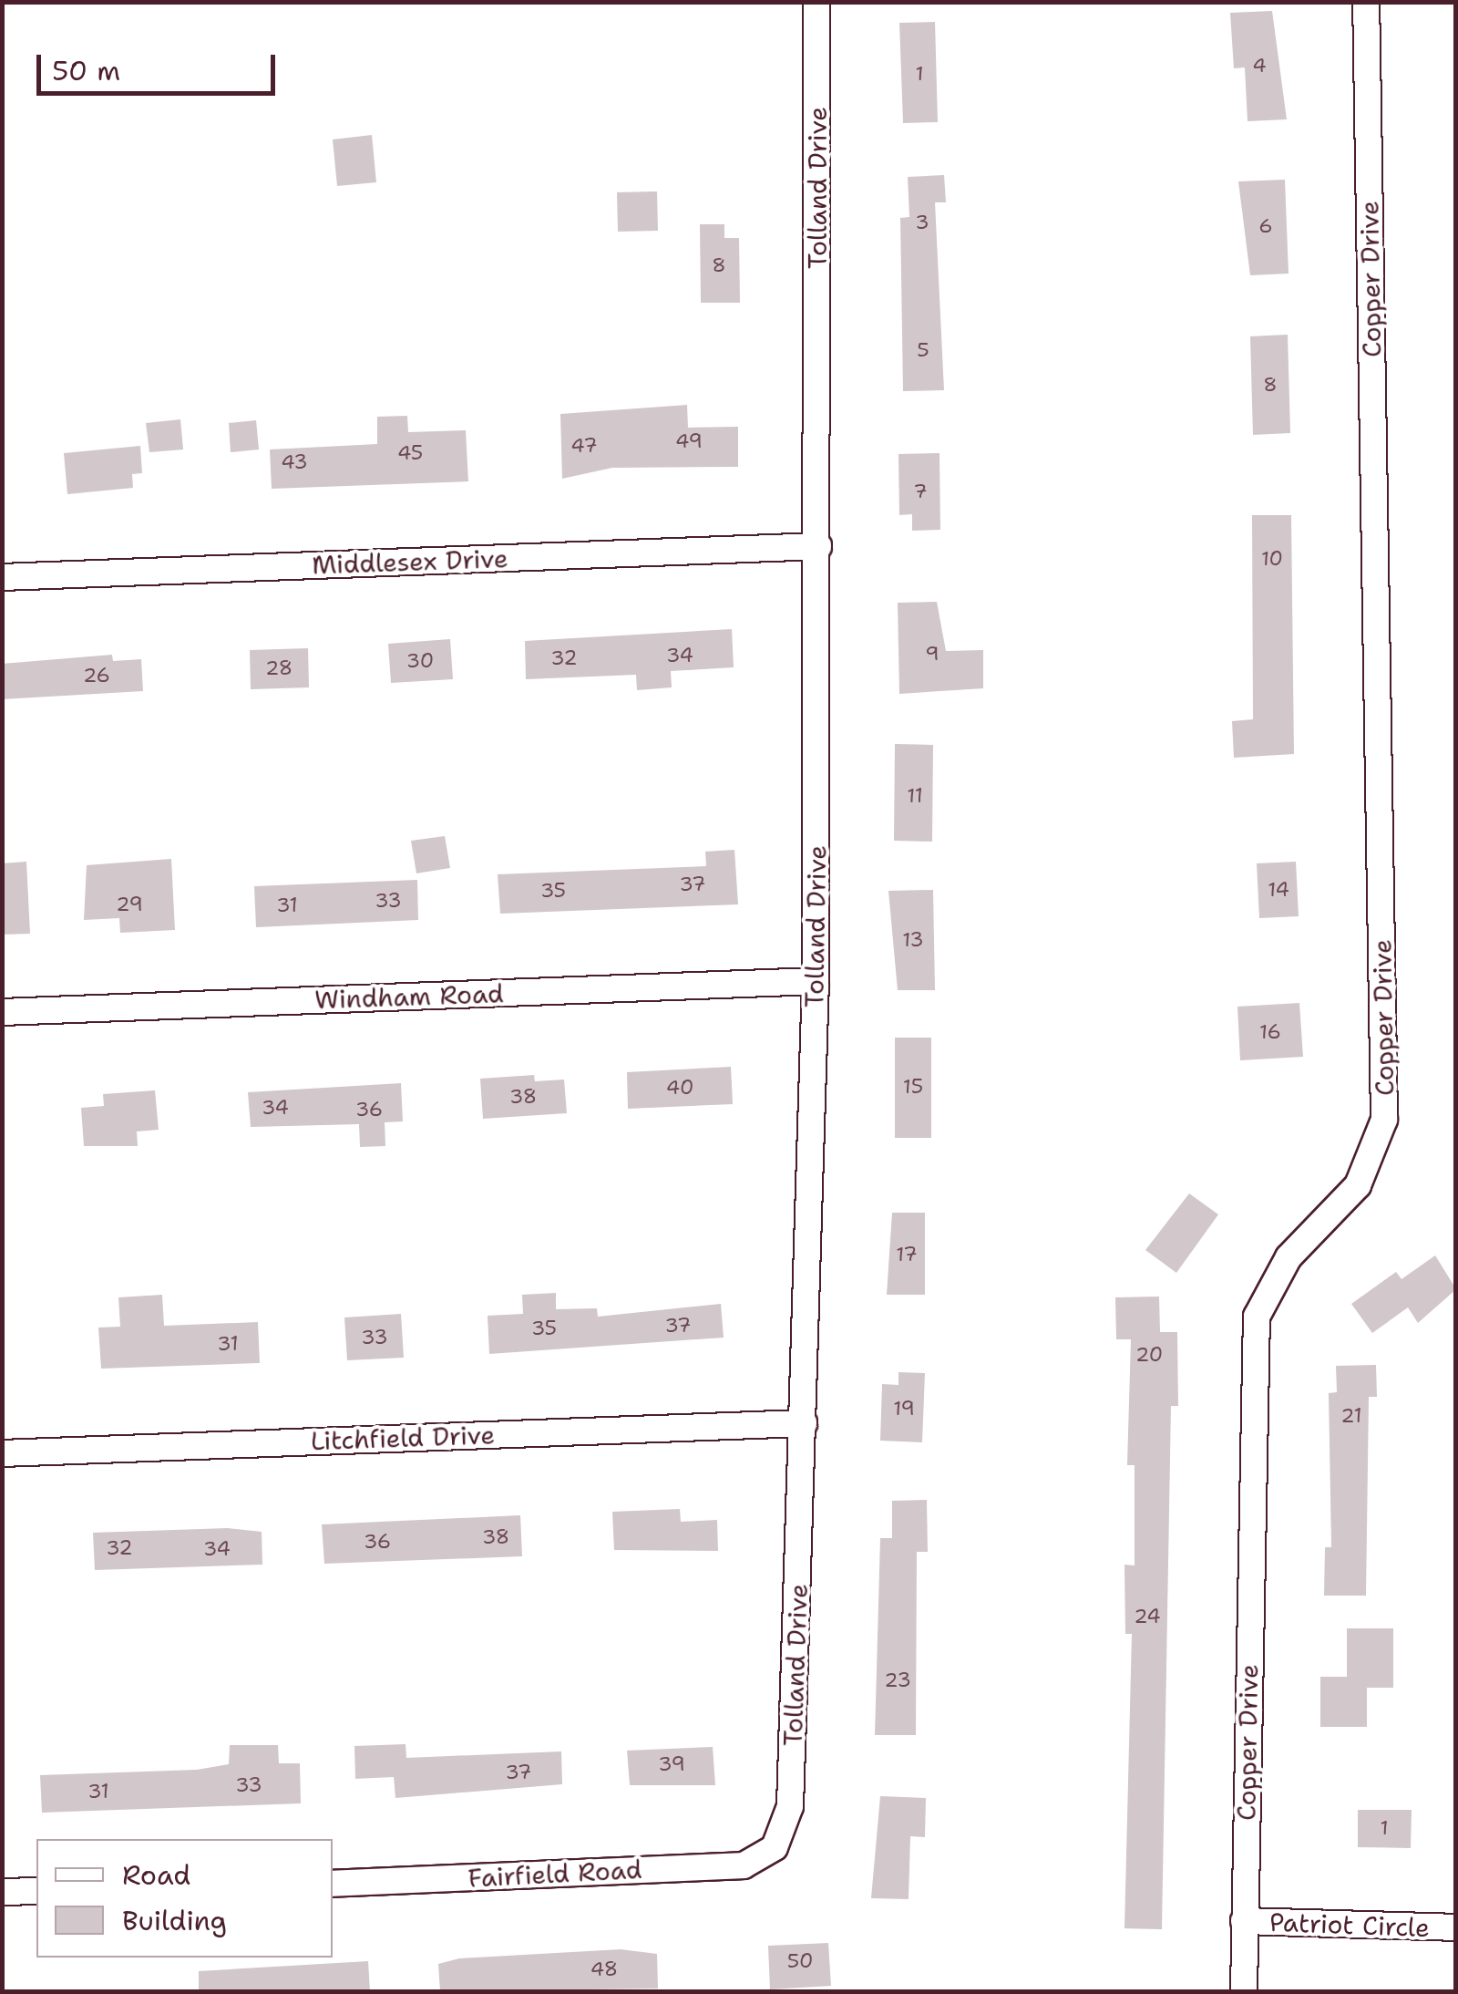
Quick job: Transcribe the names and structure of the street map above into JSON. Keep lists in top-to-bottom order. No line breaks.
{"streets":{"street":["Tolland Drive","Copper Drive","Middlesex Drive","Windham Road","Litchfield Drive","Fairfield Road","Patriot Circle"]},"crossings":[["Tolland Drive","Middlesex Drive"],["Tolland Drive","Windham Road"],["Tolland Drive","Litchfield Drive"],["Tolland Drive","Fairfield Road"],["Copper Drive","Patriot Circle"]],"house_numbers":["4","1","3","6","8","5","8","49","47","45","43","7","10","9","34","32","30","28","26","11","37","14","35","33","29","31","13","16","15","40","38","34","36","17","37","35","33","31","20","19","21","38","36","32","34","24","23","39","37","33","31","1","50","48"],"legend":["Road","Building"],"scale_bar":"50 m"}
